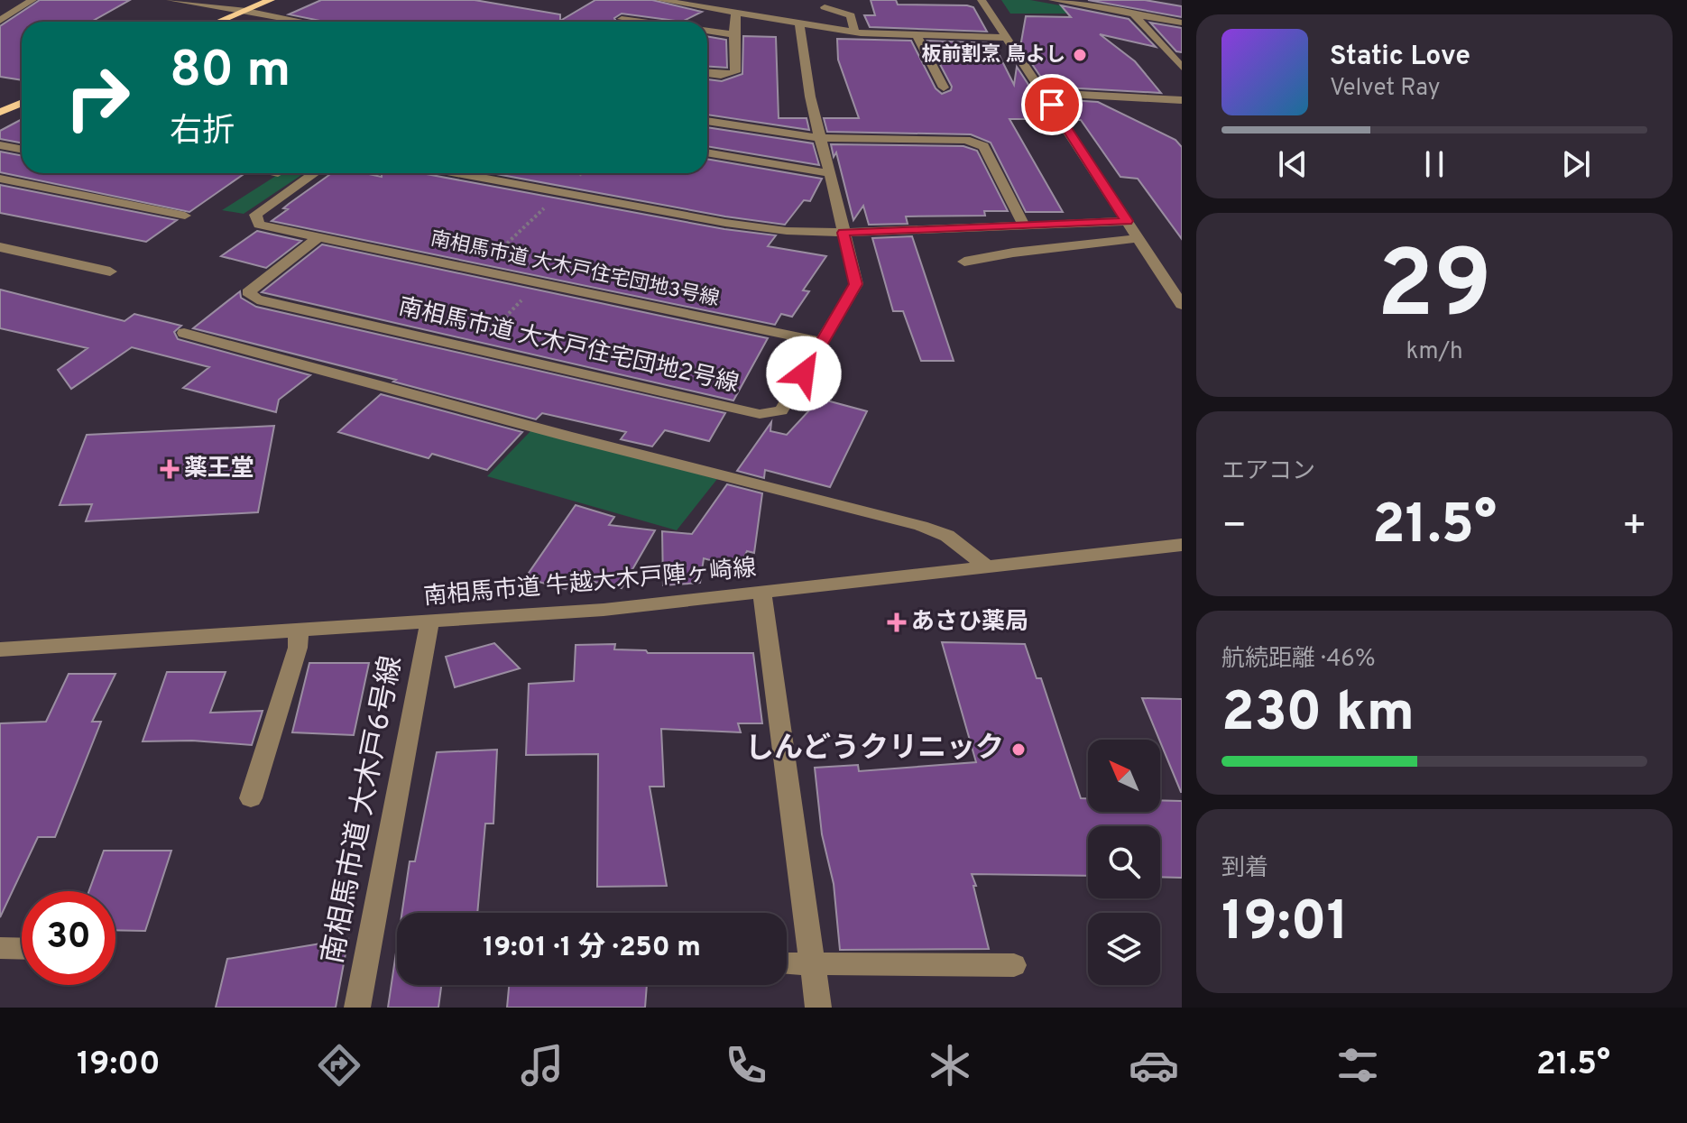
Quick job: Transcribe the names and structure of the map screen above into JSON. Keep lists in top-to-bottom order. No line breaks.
{"streets":{"street":["南相馬市道 大木戸住宅団地3号線","南相馬市道 大木戸住宅団地2号線","南相馬市道 牛越大木戸陣ヶ崎線","南相馬市道 大木戸6号線"]},"crossings":[["南相馬市道 大木戸住宅団地3号線","南相馬市道 大木戸住宅団地2号線"],["南相馬市道 牛越大木戸陣ヶ崎線","南相馬市道 大木戸6号線"]],"places":{"other":["板前割烹 鳥よし","しんどうクリニック"],"health":["薬王堂","あさひ薬局"]},"north":"top left","page":{"turn":["80 m","右折"],"song":["Static Love","Velvet Ray"],"tile":[["29","km/h"],"エアコン",["航続距離 · 46%","230 km"],["到着","19:01"]],"heat":["−","21.5°","+"],"limit":"30","trip":"19:01 · 1 分 · 250 m","tabs":["19:00","21.5°"]}}
